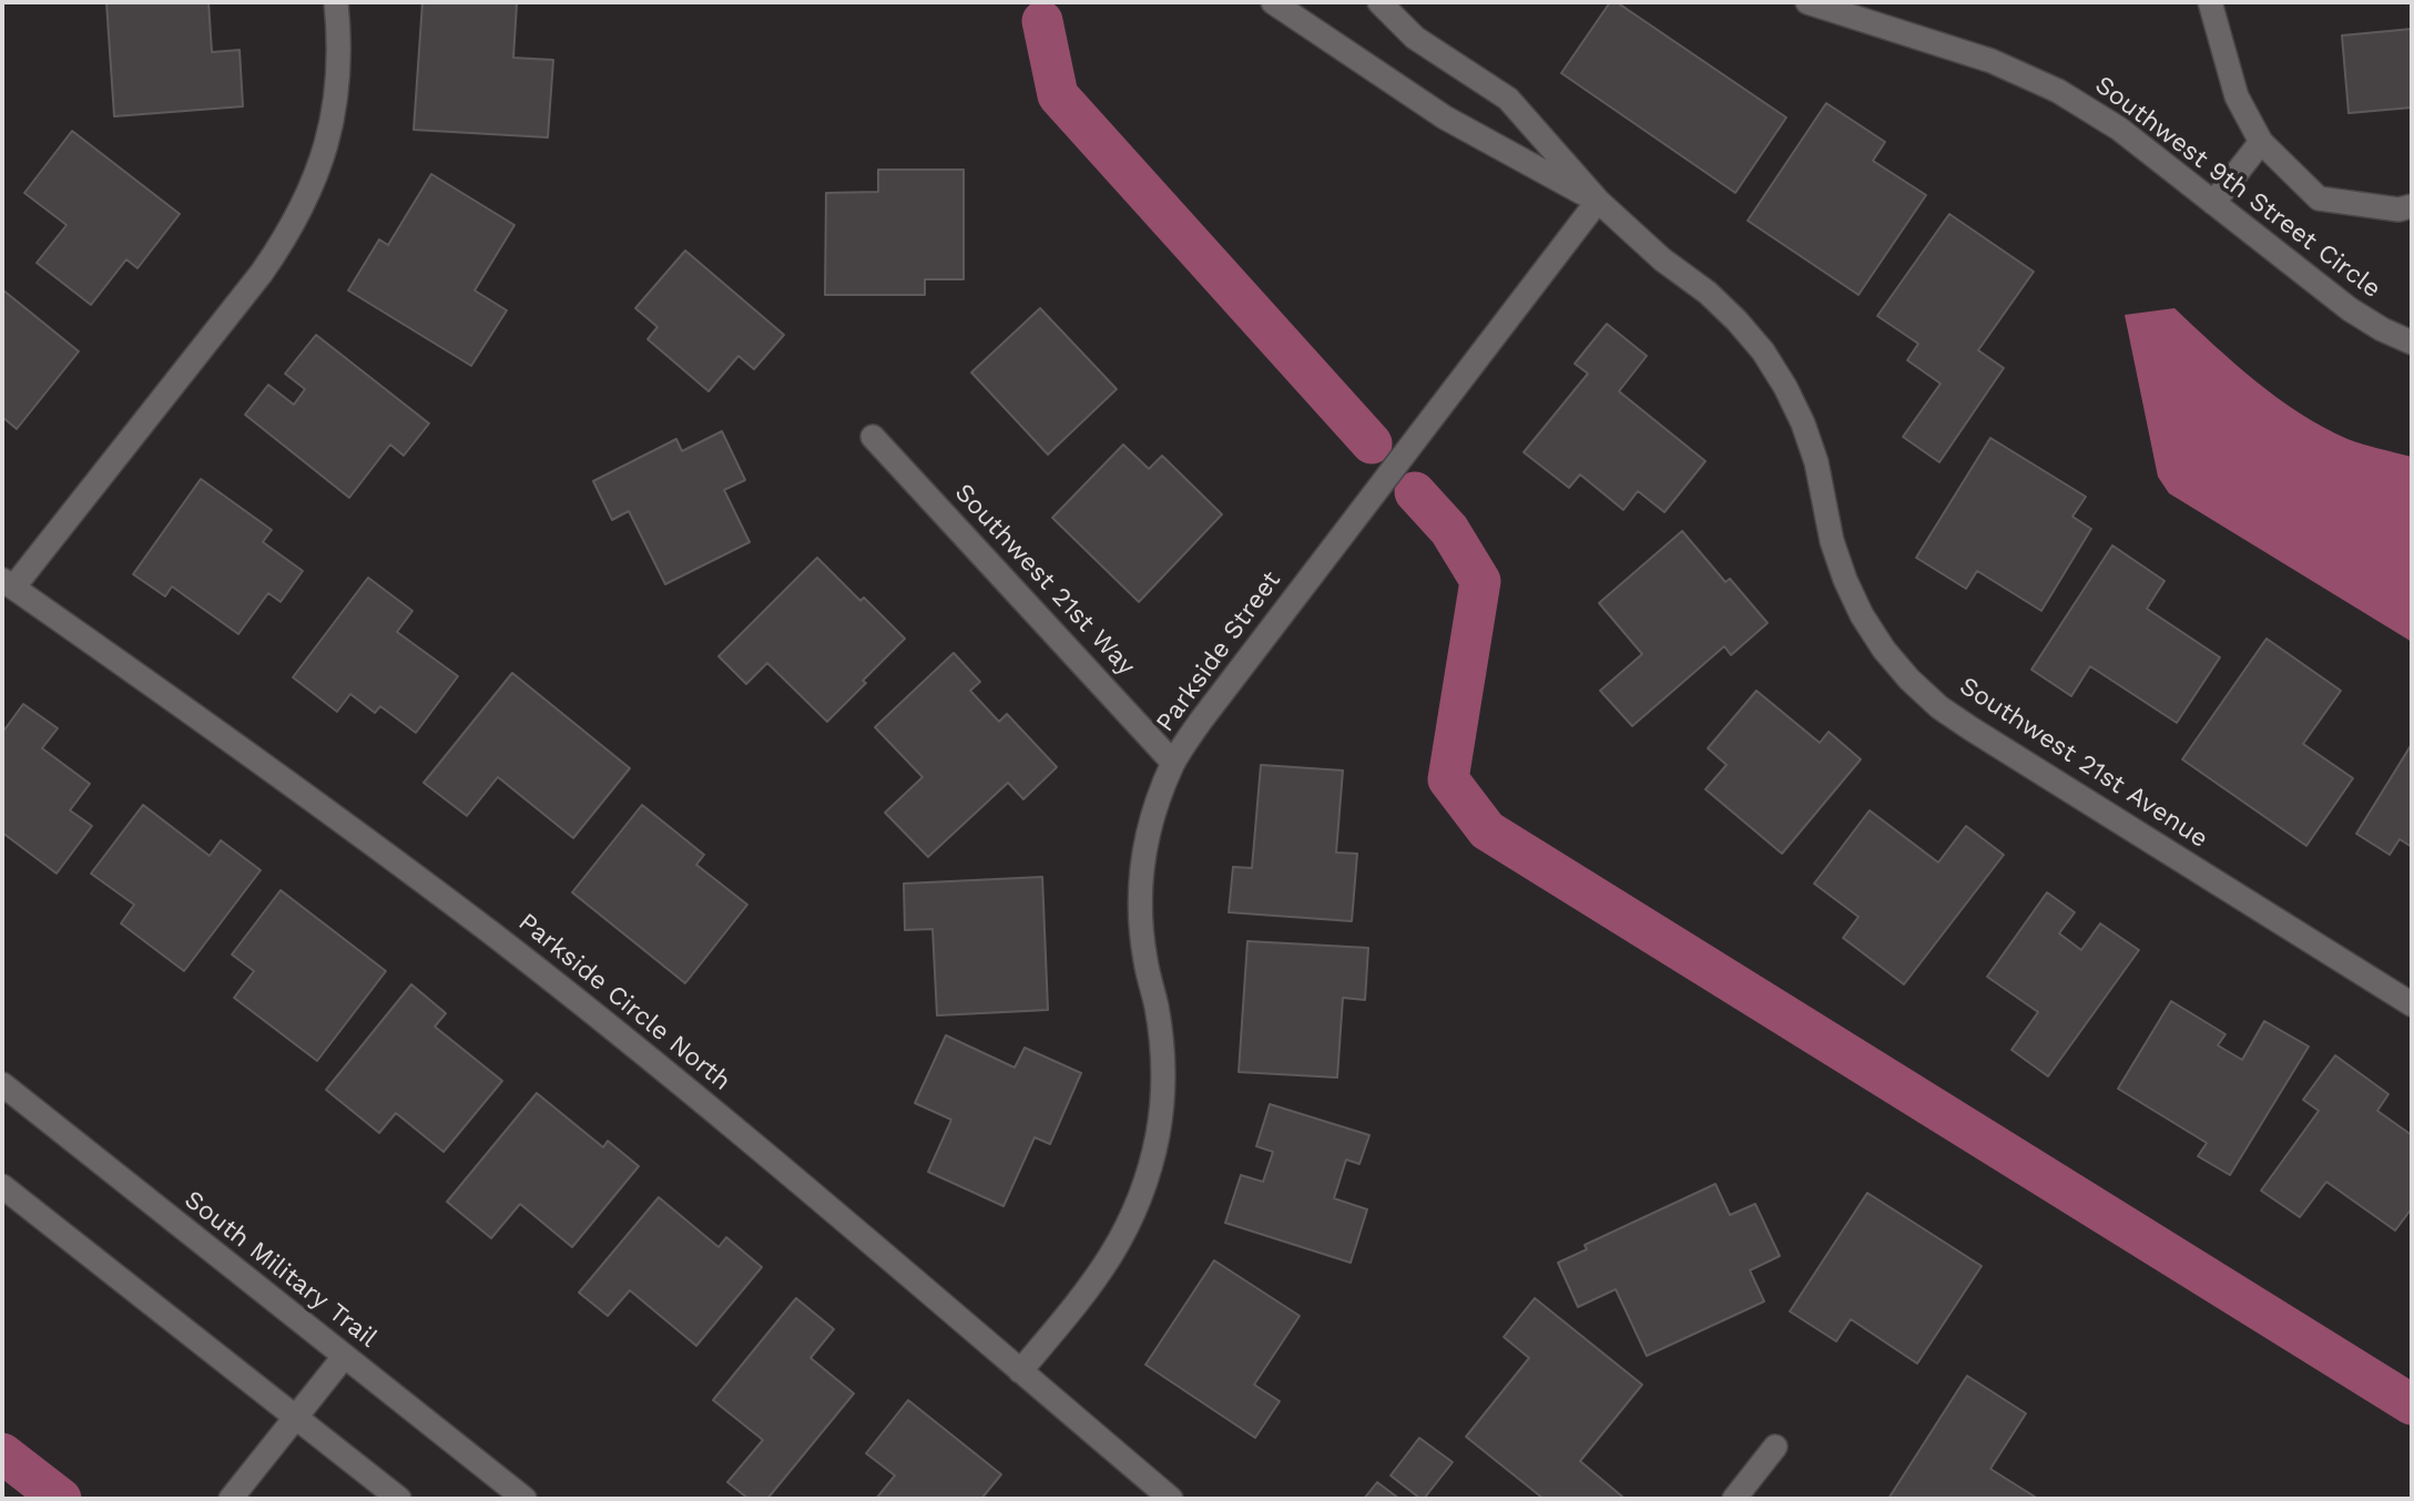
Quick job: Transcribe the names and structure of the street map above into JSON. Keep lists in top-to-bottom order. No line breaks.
{"streets":{"street":["Southwest 9th Street Circle","Southwest 21st Way","Parkside Street","Southwest 21st Avenue","Parkside Circle North","South Military Trail"]},"crossings":[["Southwest 21st Way","Parkside Street"],["Parkside Street","Southwest 21st Avenue"],["Parkside Street","Parkside Circle North"]]}
